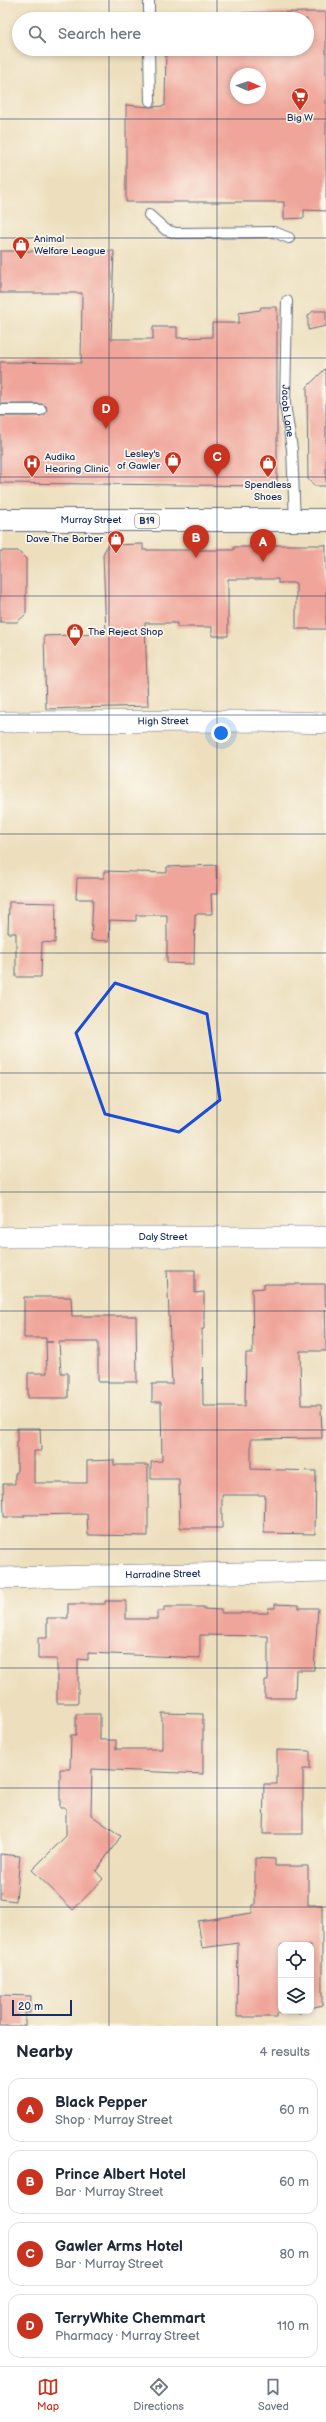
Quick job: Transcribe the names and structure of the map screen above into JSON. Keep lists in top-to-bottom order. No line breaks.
{"streets":{"main road":["Murray Street","B19"],"street":["High Street","Daly Street","Harradine Street"],"lane":["Jacob Lane"]},"crossings":[["Jacob Lane","Murray Street"]],"places":{"supermarket":["Big W"],"shop":["Animal Welfare League","Lesley's of Gawler","Spendless Shoes","Dave The Barber","The Reject Shop"],"hospital":["Audika Hearing Clinic"]},"scale_bar":"20 m","north":"right","page":{"search":"Search here","pins":["D","C","B","A"],"scale":"20 m","heading":["Nearby","4 results"],"list":[{"mark":"A","name":"Black Pepper","note":"Shop · Murray Street","value":"60 m"},{"mark":"B","name":"Prince Albert Hotel","note":"Bar · Murray Street","value":"60 m"},{"mark":"C","name":"Gawler Arms Hotel","note":"Bar · Murray Street","value":"80 m"},{"mark":"D","name":"TerryWhite Chemmart","note":"Pharmacy · Murray Street","value":"110 m"}],"nav":["Map","Directions","Saved"]}}
